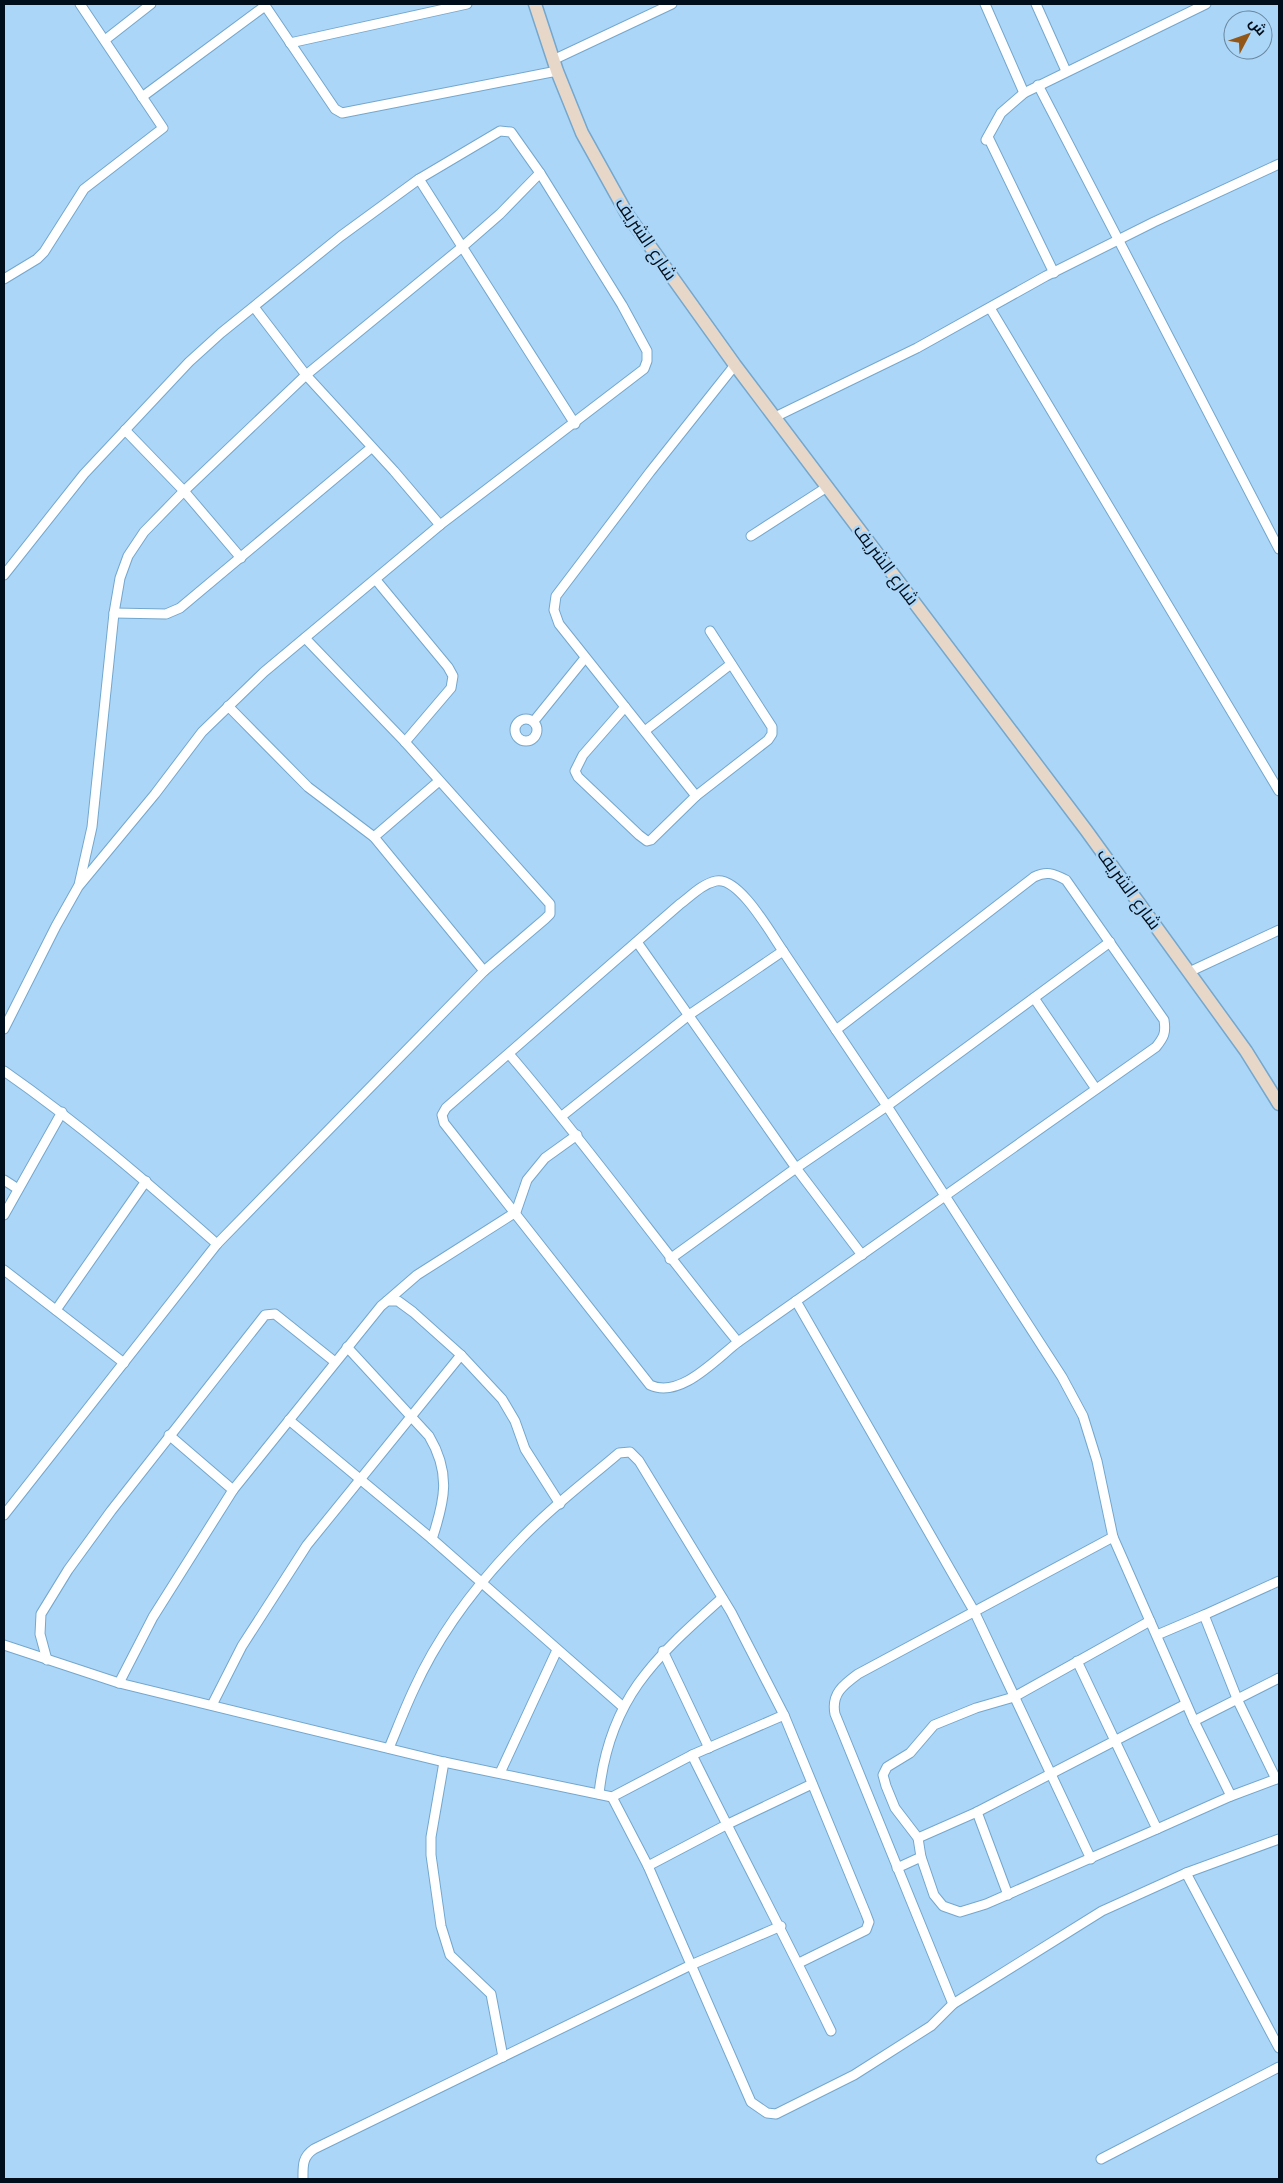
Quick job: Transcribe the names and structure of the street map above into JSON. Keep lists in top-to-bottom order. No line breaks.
{"streets":{"main road":["شارع الشريف"]},"north":"top right"}
